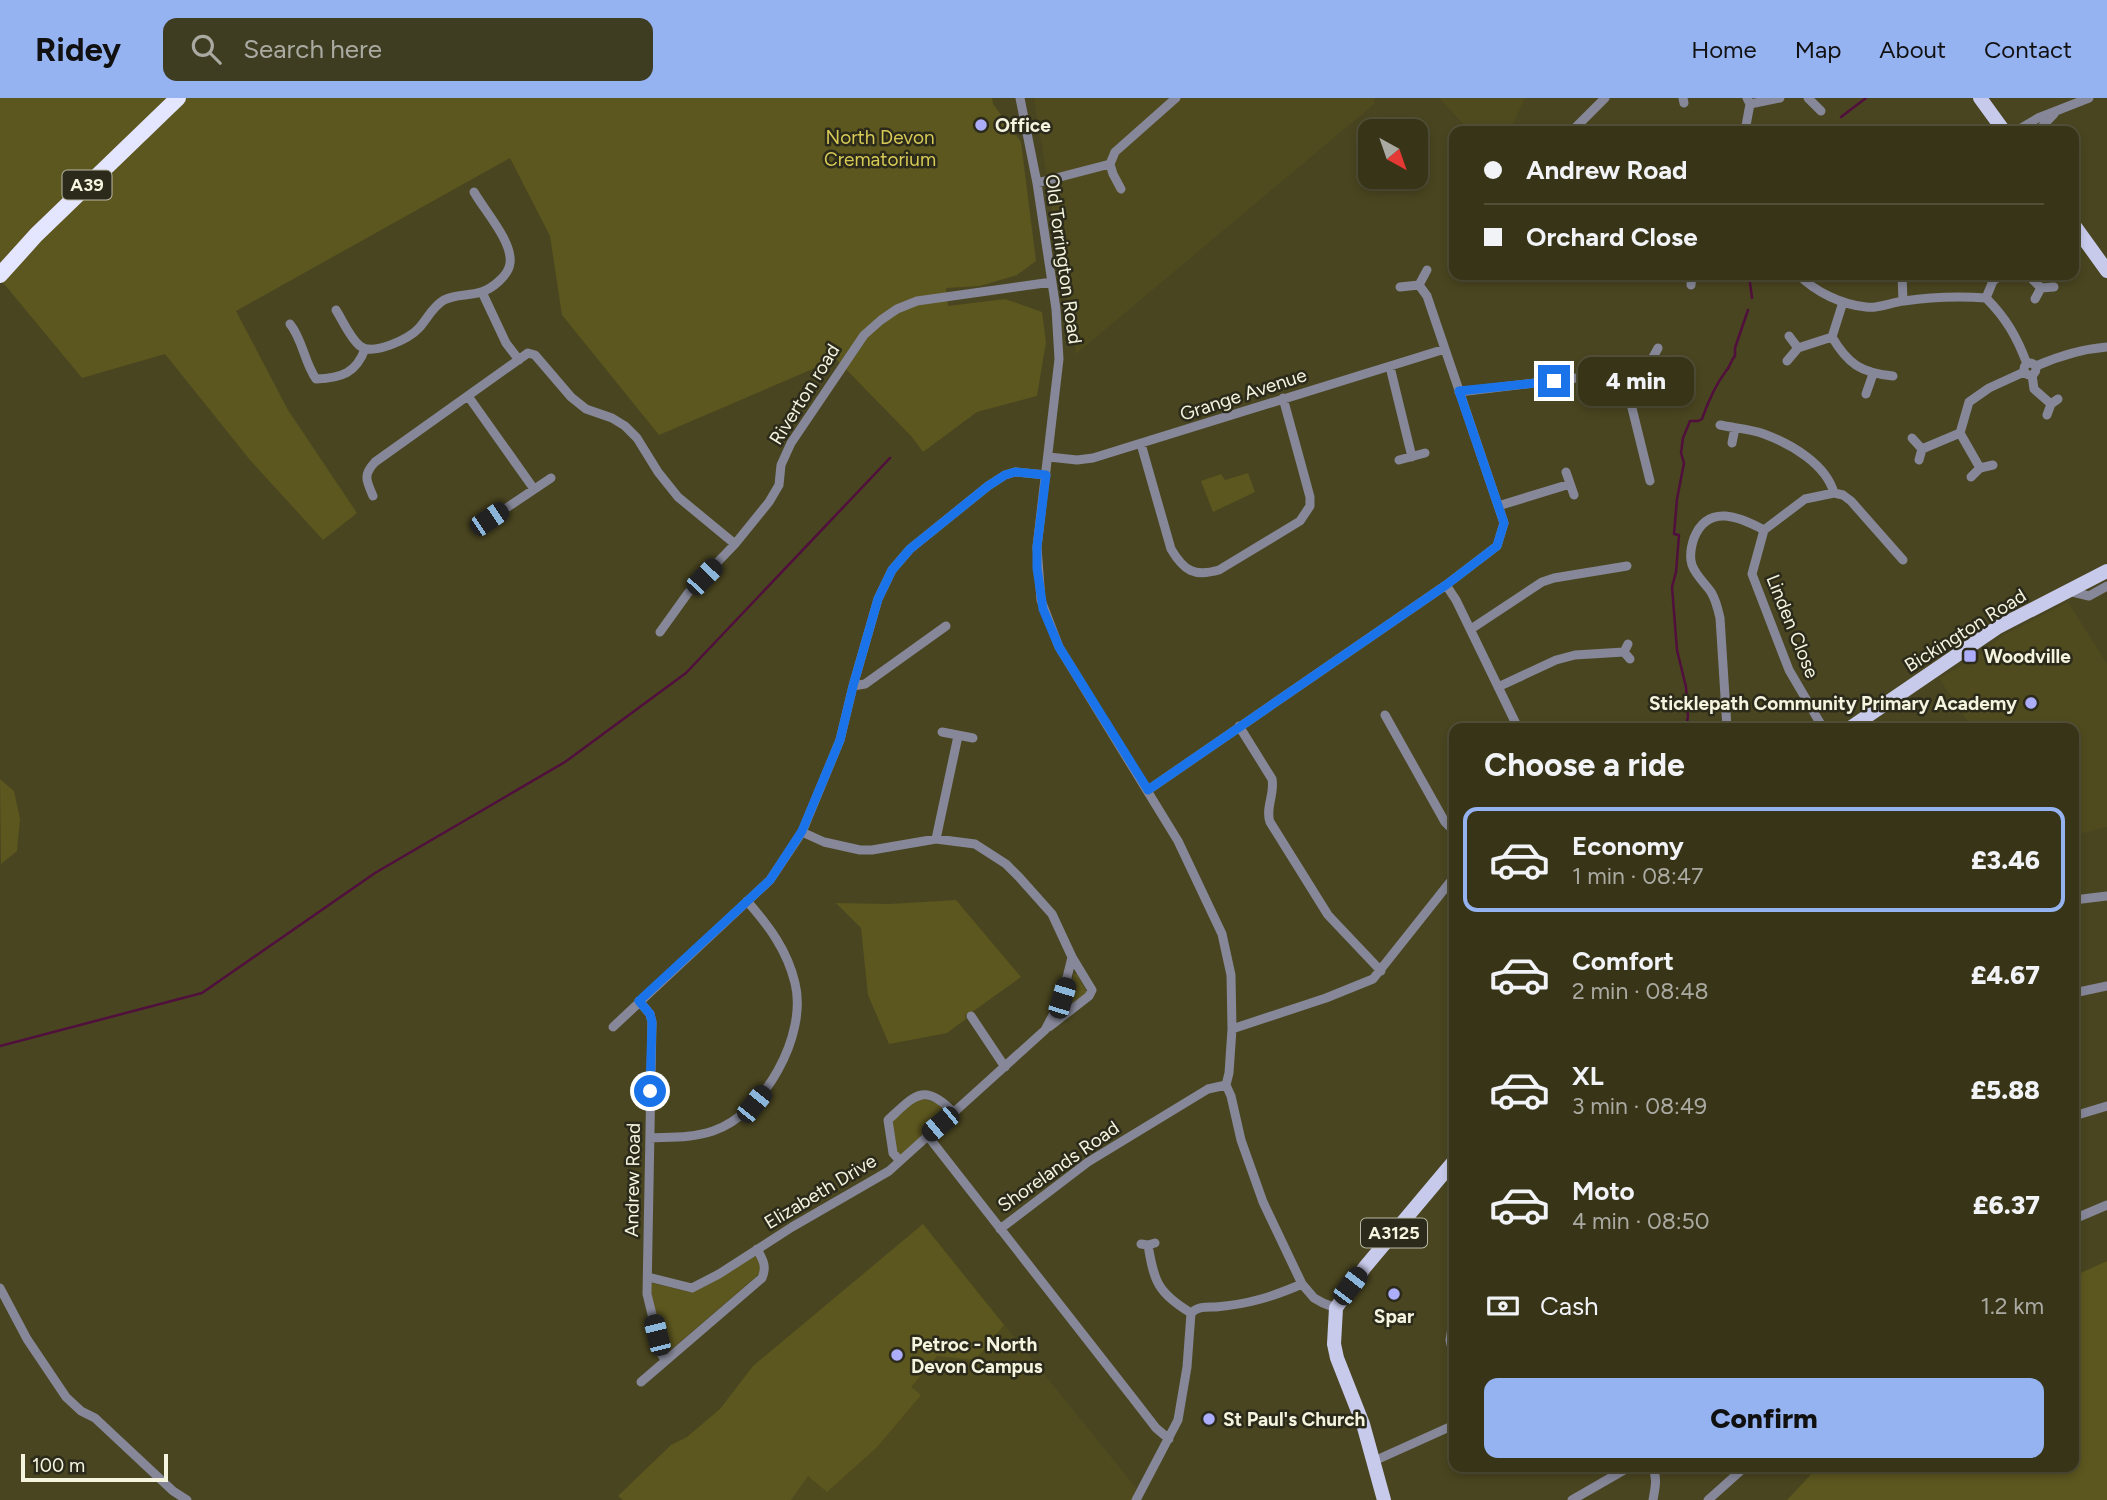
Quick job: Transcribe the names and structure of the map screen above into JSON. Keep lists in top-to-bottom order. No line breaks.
{"streets":{"highway":["A39"],"main road":["Bickington Road","A3125"],"street":["Old Torrington Road","Riverton road","Grange Avenue","Linden Close","Shorelands Road","Andrew Road","Elizabeth Drive"]},"crossings":[["Old Torrington Road","Riverton road"],["Old Torrington Road","Grange Avenue"],["Old Torrington Road","Shorelands Road"],["Old Torrington Road","A3125"],["Andrew Road","Elizabeth Drive"]],"parks":["North Devon Crematorium"],"places":{"other":["Office","Sticklepath Community Primary Academy","Spar","Petroc - North Devon Campus","St Paul's Church"],"transit":["Woodville"]},"scale_bar":"100 m","north":"bottom right","page":{"header":"Ridey","search":"Search here","nav":["Home","Map","About","Contact"],"banner":["Andrew Road","Orchard Close"],"bubble":"4 min","heading":"Choose a ride","list":[{"name":"Economy","note":"1 min · 08:47","value":"£3.46"},{"name":"Comfort","note":"2 min · 08:48","value":"£4.67"},{"name":"XL","note":"3 min · 08:49","value":"£5.88"},{"name":"Moto","note":"4 min · 08:50","value":"£6.37"}],"pay":["Cash","1.2 km"],"buttons":"Confirm","scale":"100 m"}}
